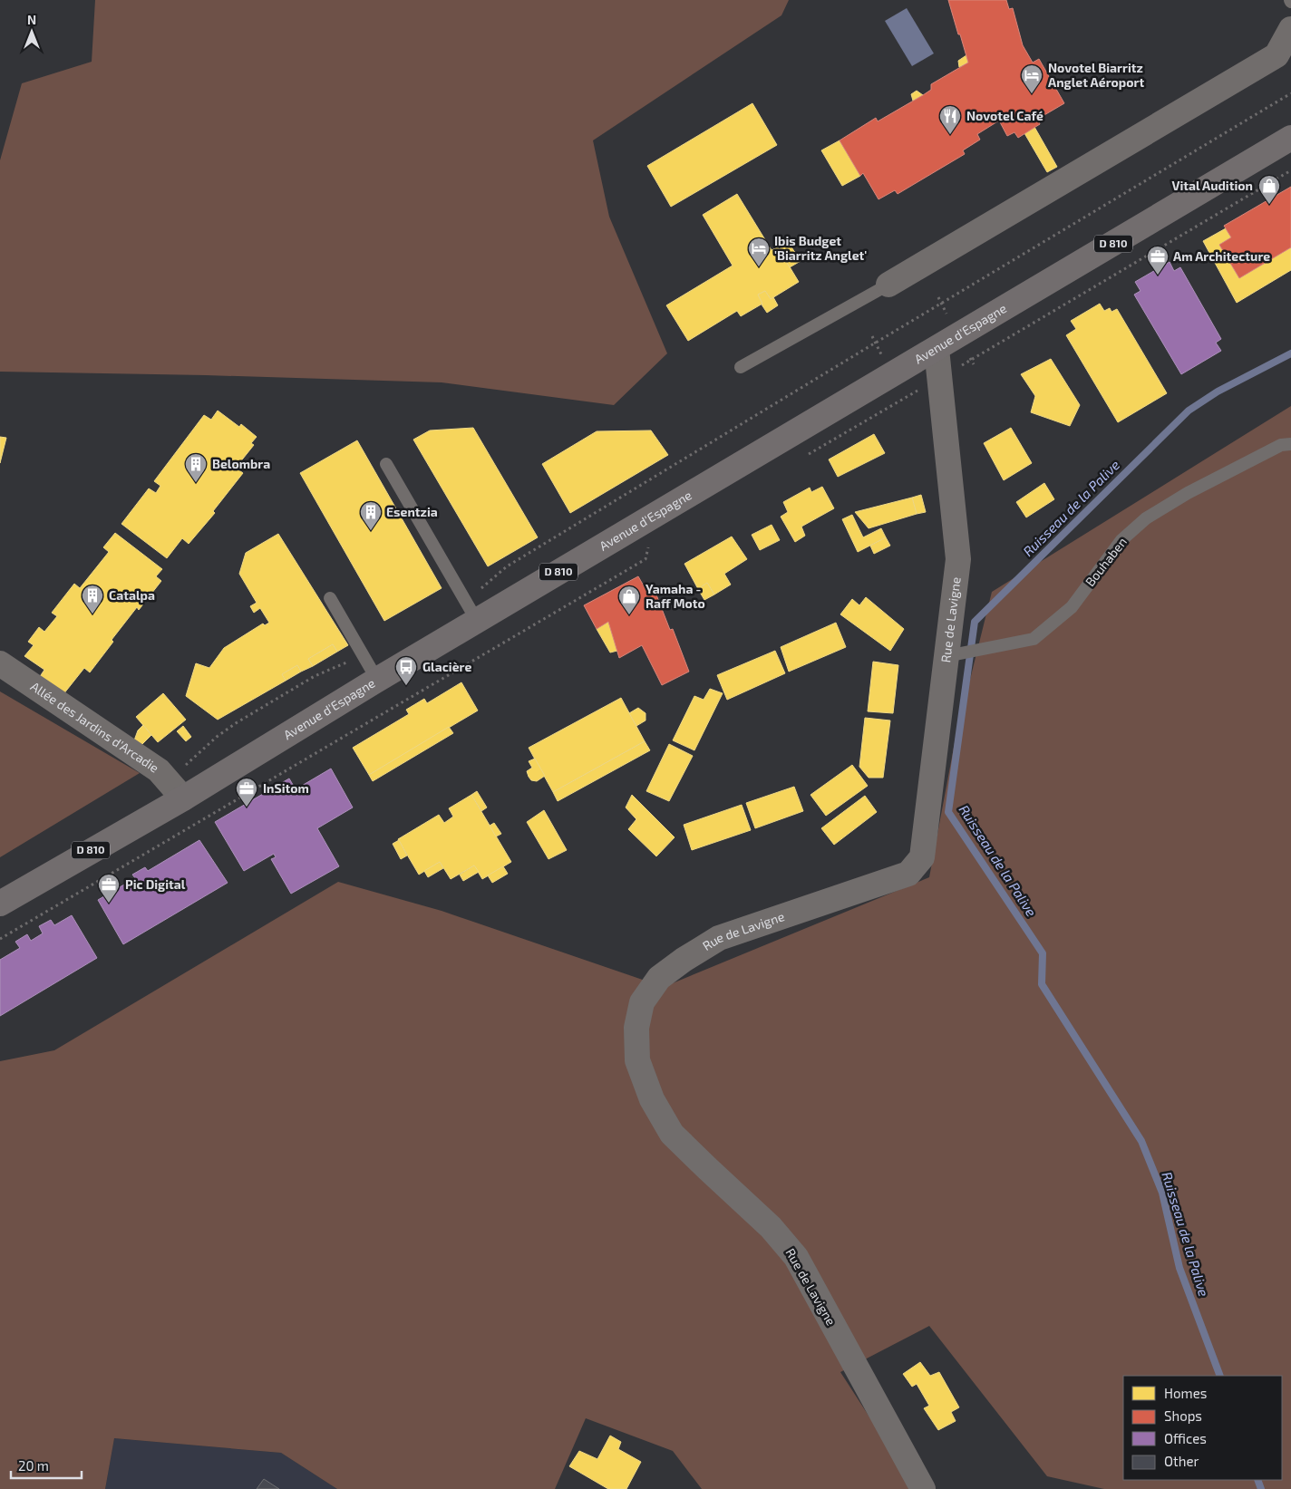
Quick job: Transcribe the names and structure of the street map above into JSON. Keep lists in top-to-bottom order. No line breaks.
{"streets":{"main road":["D 810","Avenue d'Espagne"],"street":["Rue de Lavigne","Allée des Jardins d'Arcadie"],"lane":["Bouhaben"]},"crossings":[["Avenue d'Espagne","Rue de Lavigne"],["Avenue d'Espagne","Allée des Jardins d'Arcadie"],["Bouhaben","Rue de Lavigne"]],"water":["Ruisseau de la Palive"],"places":{"hotel":["Novotel Biarritz Anglet Aéroport","Ibis Budget 'Biarritz Anglet'"],"restaurant":["Novotel Café"],"shop":["Vital Audition","Yamaha - Raff Moto"],"office":["Am Architecture","InSitom","Pic Digital"],"building":["Belombra","Esentzia","Catalpa"],"bus stop":["Glacière"]},"legend":["Homes","Shops","Offices","Other"],"scale_bar":"20 m","north":"top"}
